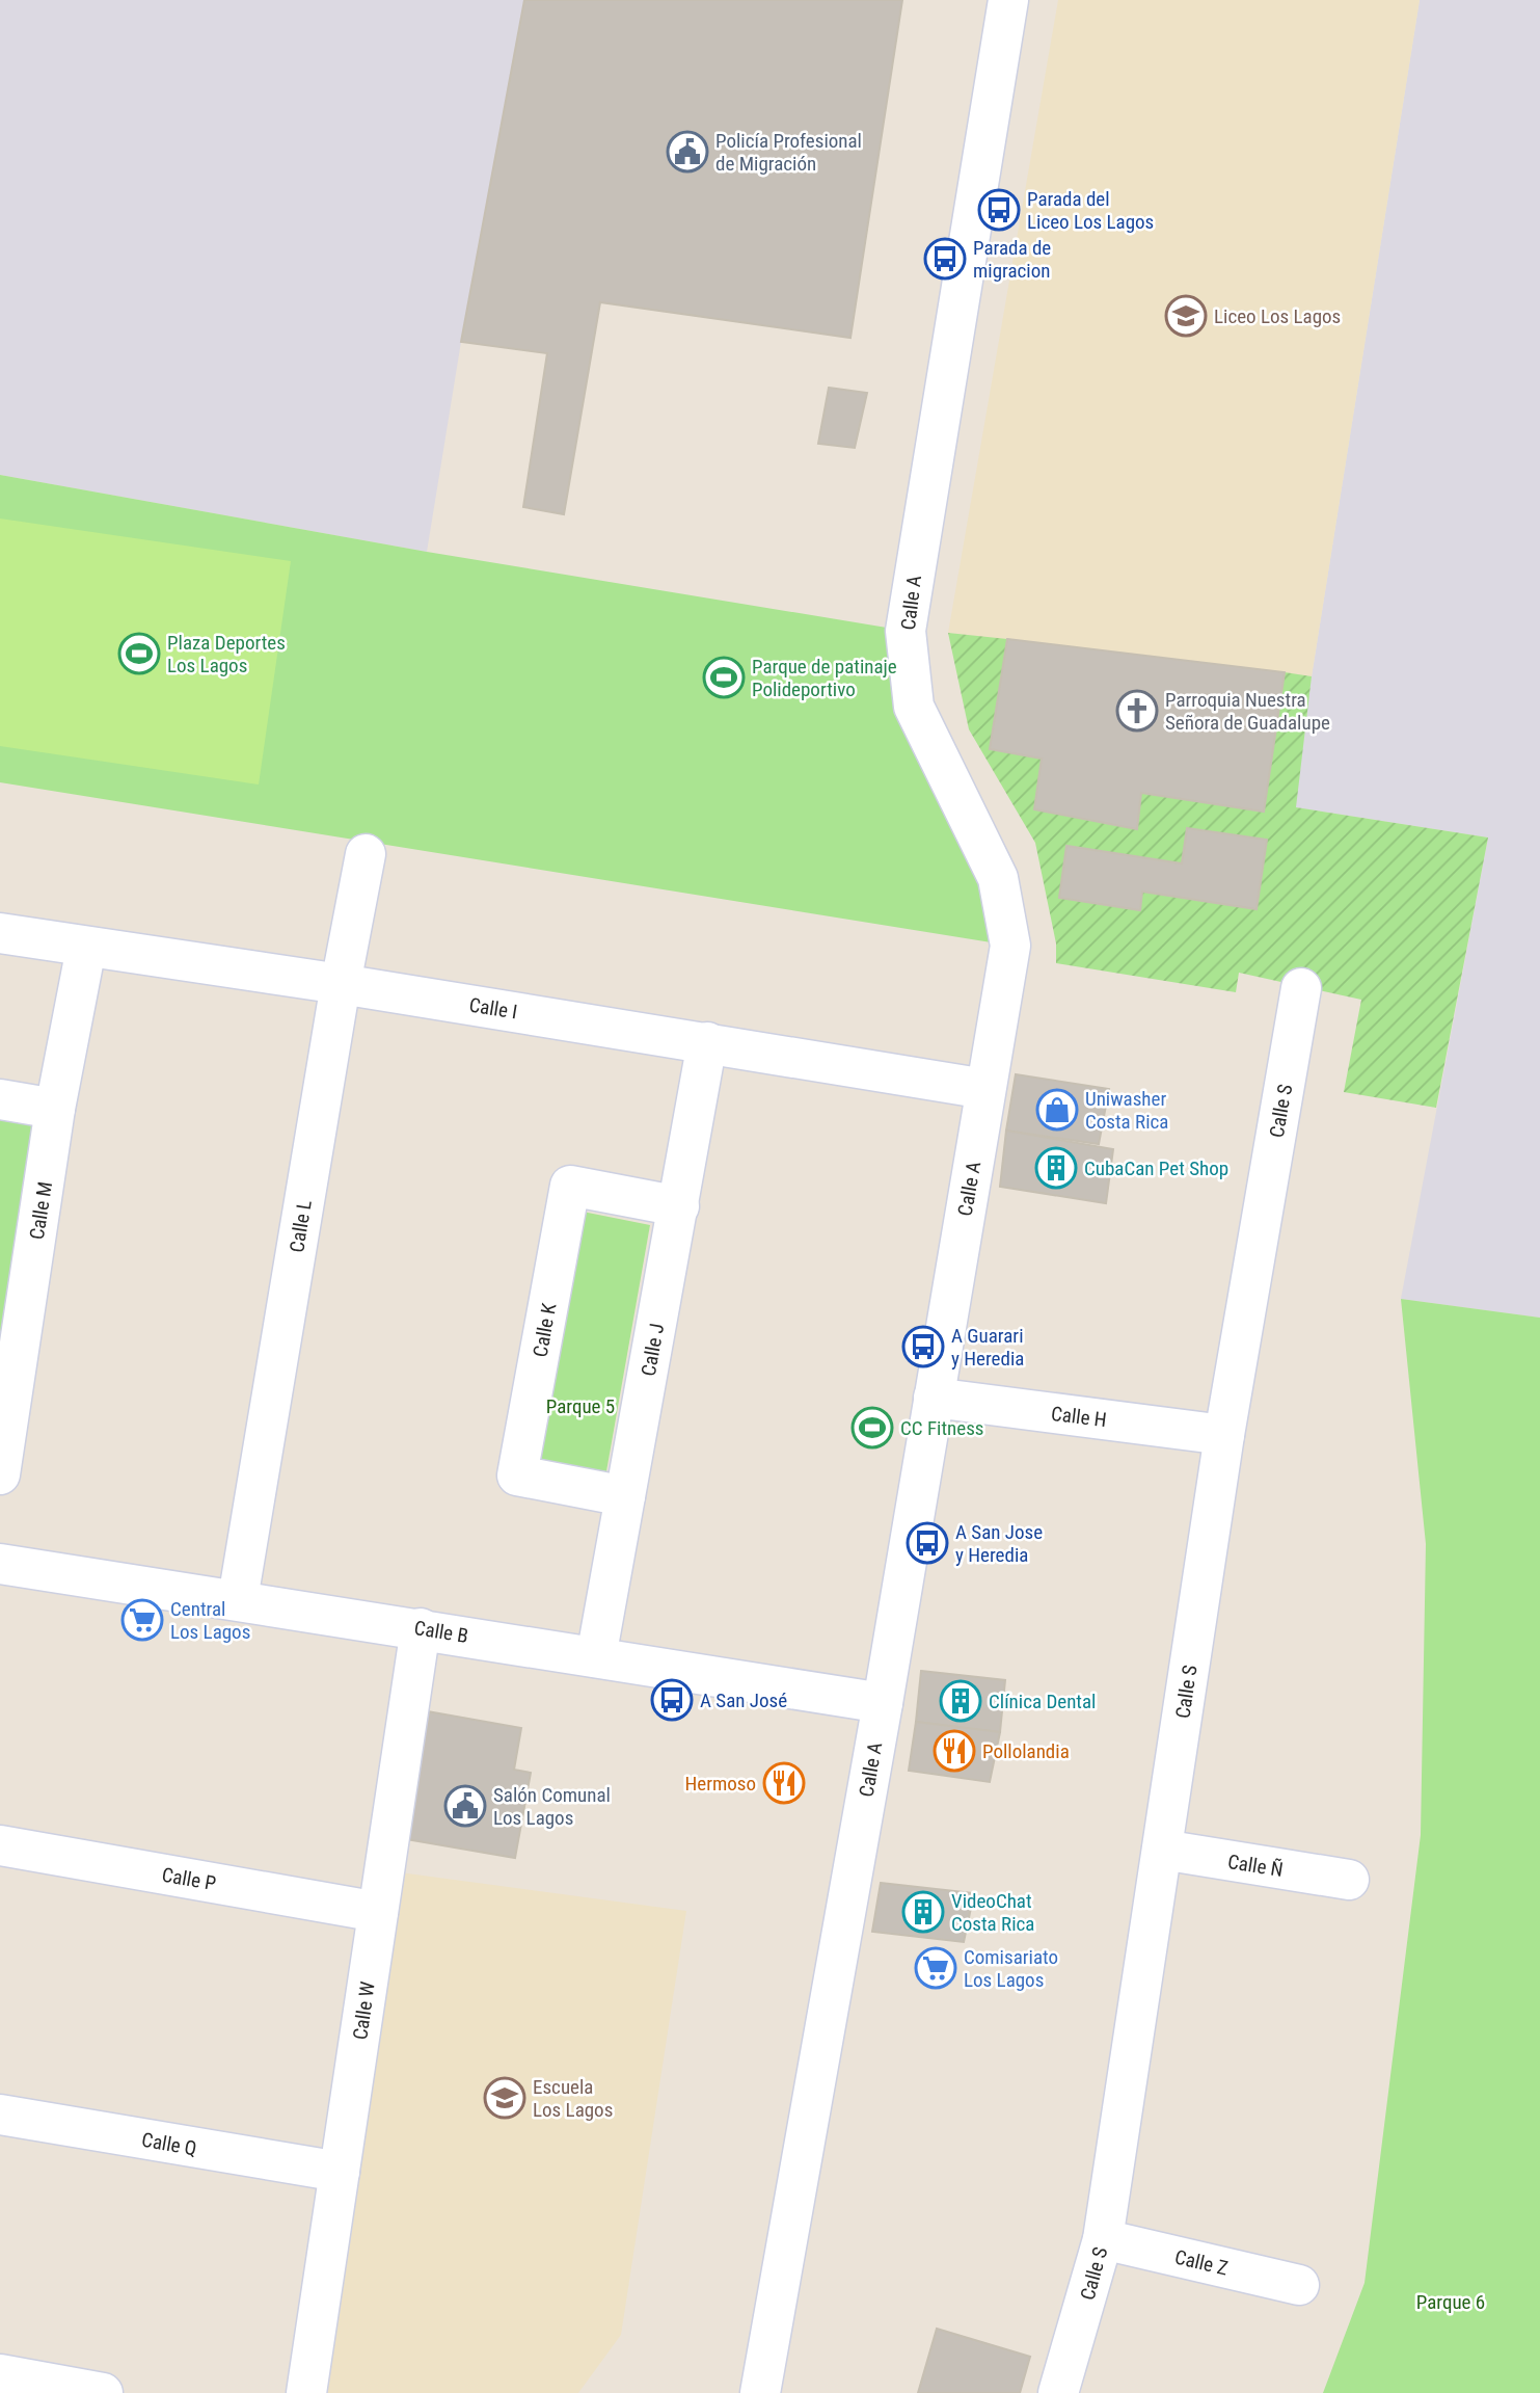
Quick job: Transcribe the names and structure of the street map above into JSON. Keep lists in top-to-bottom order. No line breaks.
{"streets":{"street":["Calle A","Calle I","Calle S","Calle M","Calle L","Calle K","Calle J","Calle H","Calle B","Calle Ñ","Calle P","Calle W","Calle Q","Calle Z"]},"crossings":[["Calle A","Calle I"],["Calle A","Calle H"],["Calle A","Calle B"],["Calle I","Calle M"],["Calle I","Calle L"],["Calle I","Calle J"],["Calle S","Calle H"],["Calle S","Calle Ñ"],["Calle S","Calle Z"],["Calle L","Calle B"],["Calle K","Calle J"],["Calle J","Calle B"],["Calle B","Calle W"],["Calle P","Calle W"],["Calle W","Calle Q"]],"parks":["Parque 5","Parque 6"],"places":{"public building":["Policía Profesional de Migración","Salón Comunal Los Lagos"],"bus stop":["Parada del Liceo Los Lagos","Parada de migracion","A Guarari y Heredia","A San Jose y Heredia","A San José"],"school or university":["Liceo Los Lagos","Escuela Los Lagos"],"sports":["Plaza Deportes Los Lagos","Parque de patinaje Polideportivo","CC Fitness"],"church":["Parroquia Nuestra Señora de Guadalupe"],"shop":["Uniwasher Costa Rica"],"building":["CubaCan Pet Shop","Clínica Dental","VideoChat Costa Rica"],"supermarket":["Central Los Lagos","Comisariato Los Lagos"],"restaurant":["Pollolandia","Hermoso"]}}
